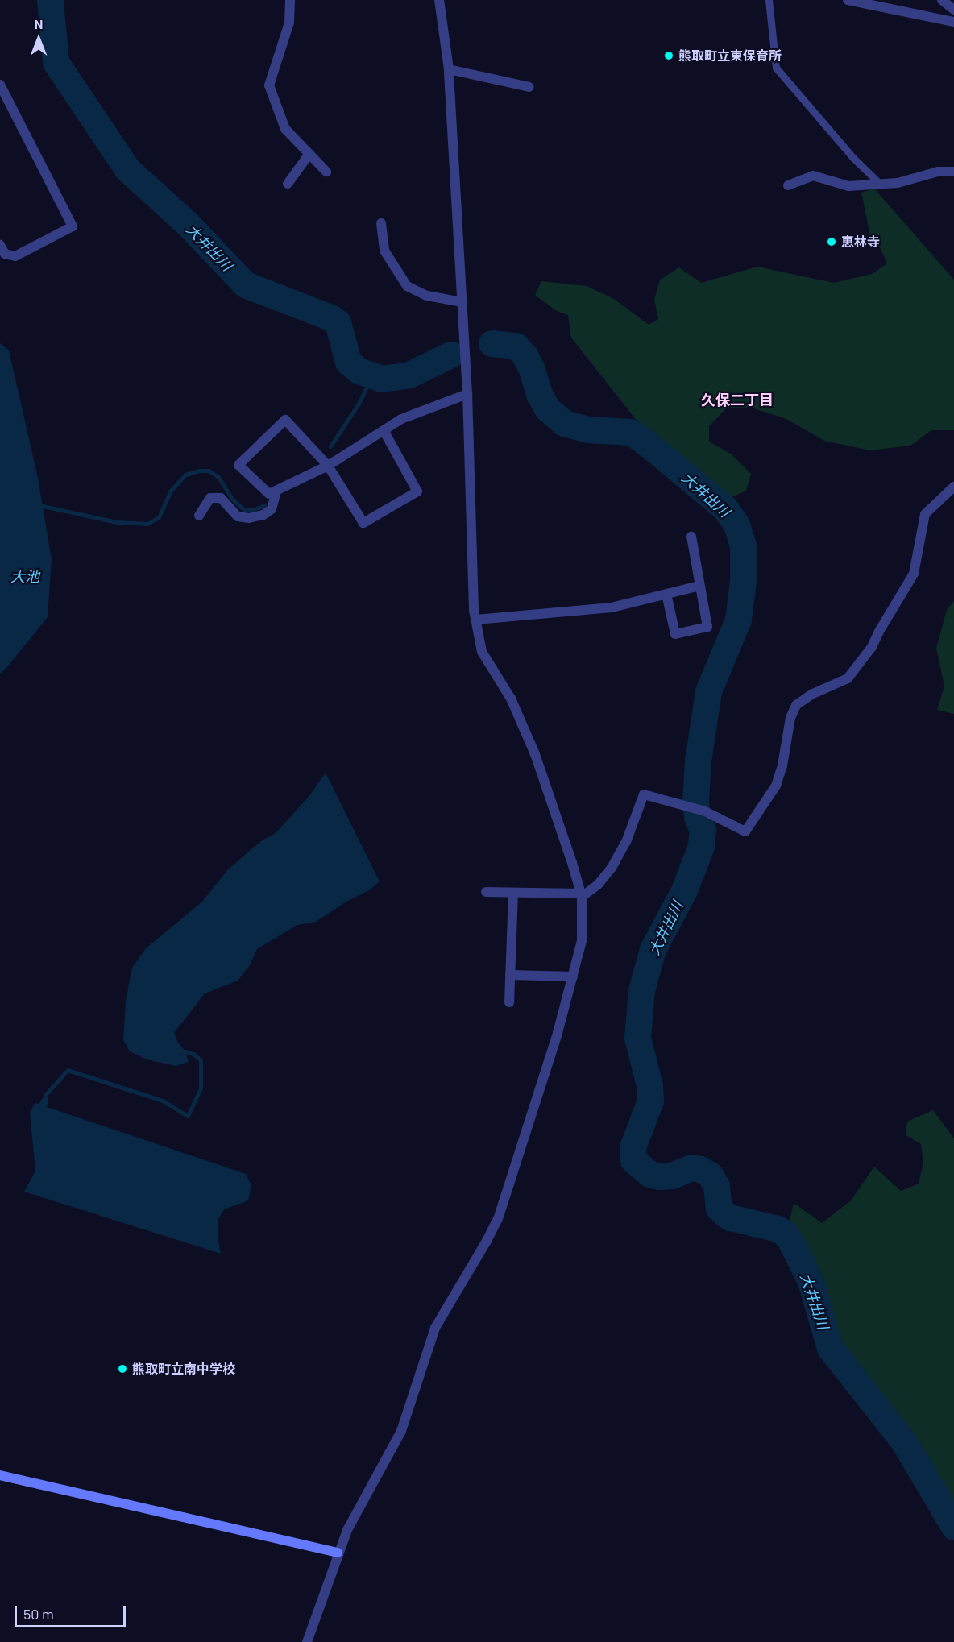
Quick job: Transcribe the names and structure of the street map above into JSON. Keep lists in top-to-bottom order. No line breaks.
{"districts":["久保二丁目"],"water":["大井出川","大池"],"places":["熊取町立東保育所","恵林寺","熊取町立南中学校"],"scale_bar":"50 m","north":"top"}
